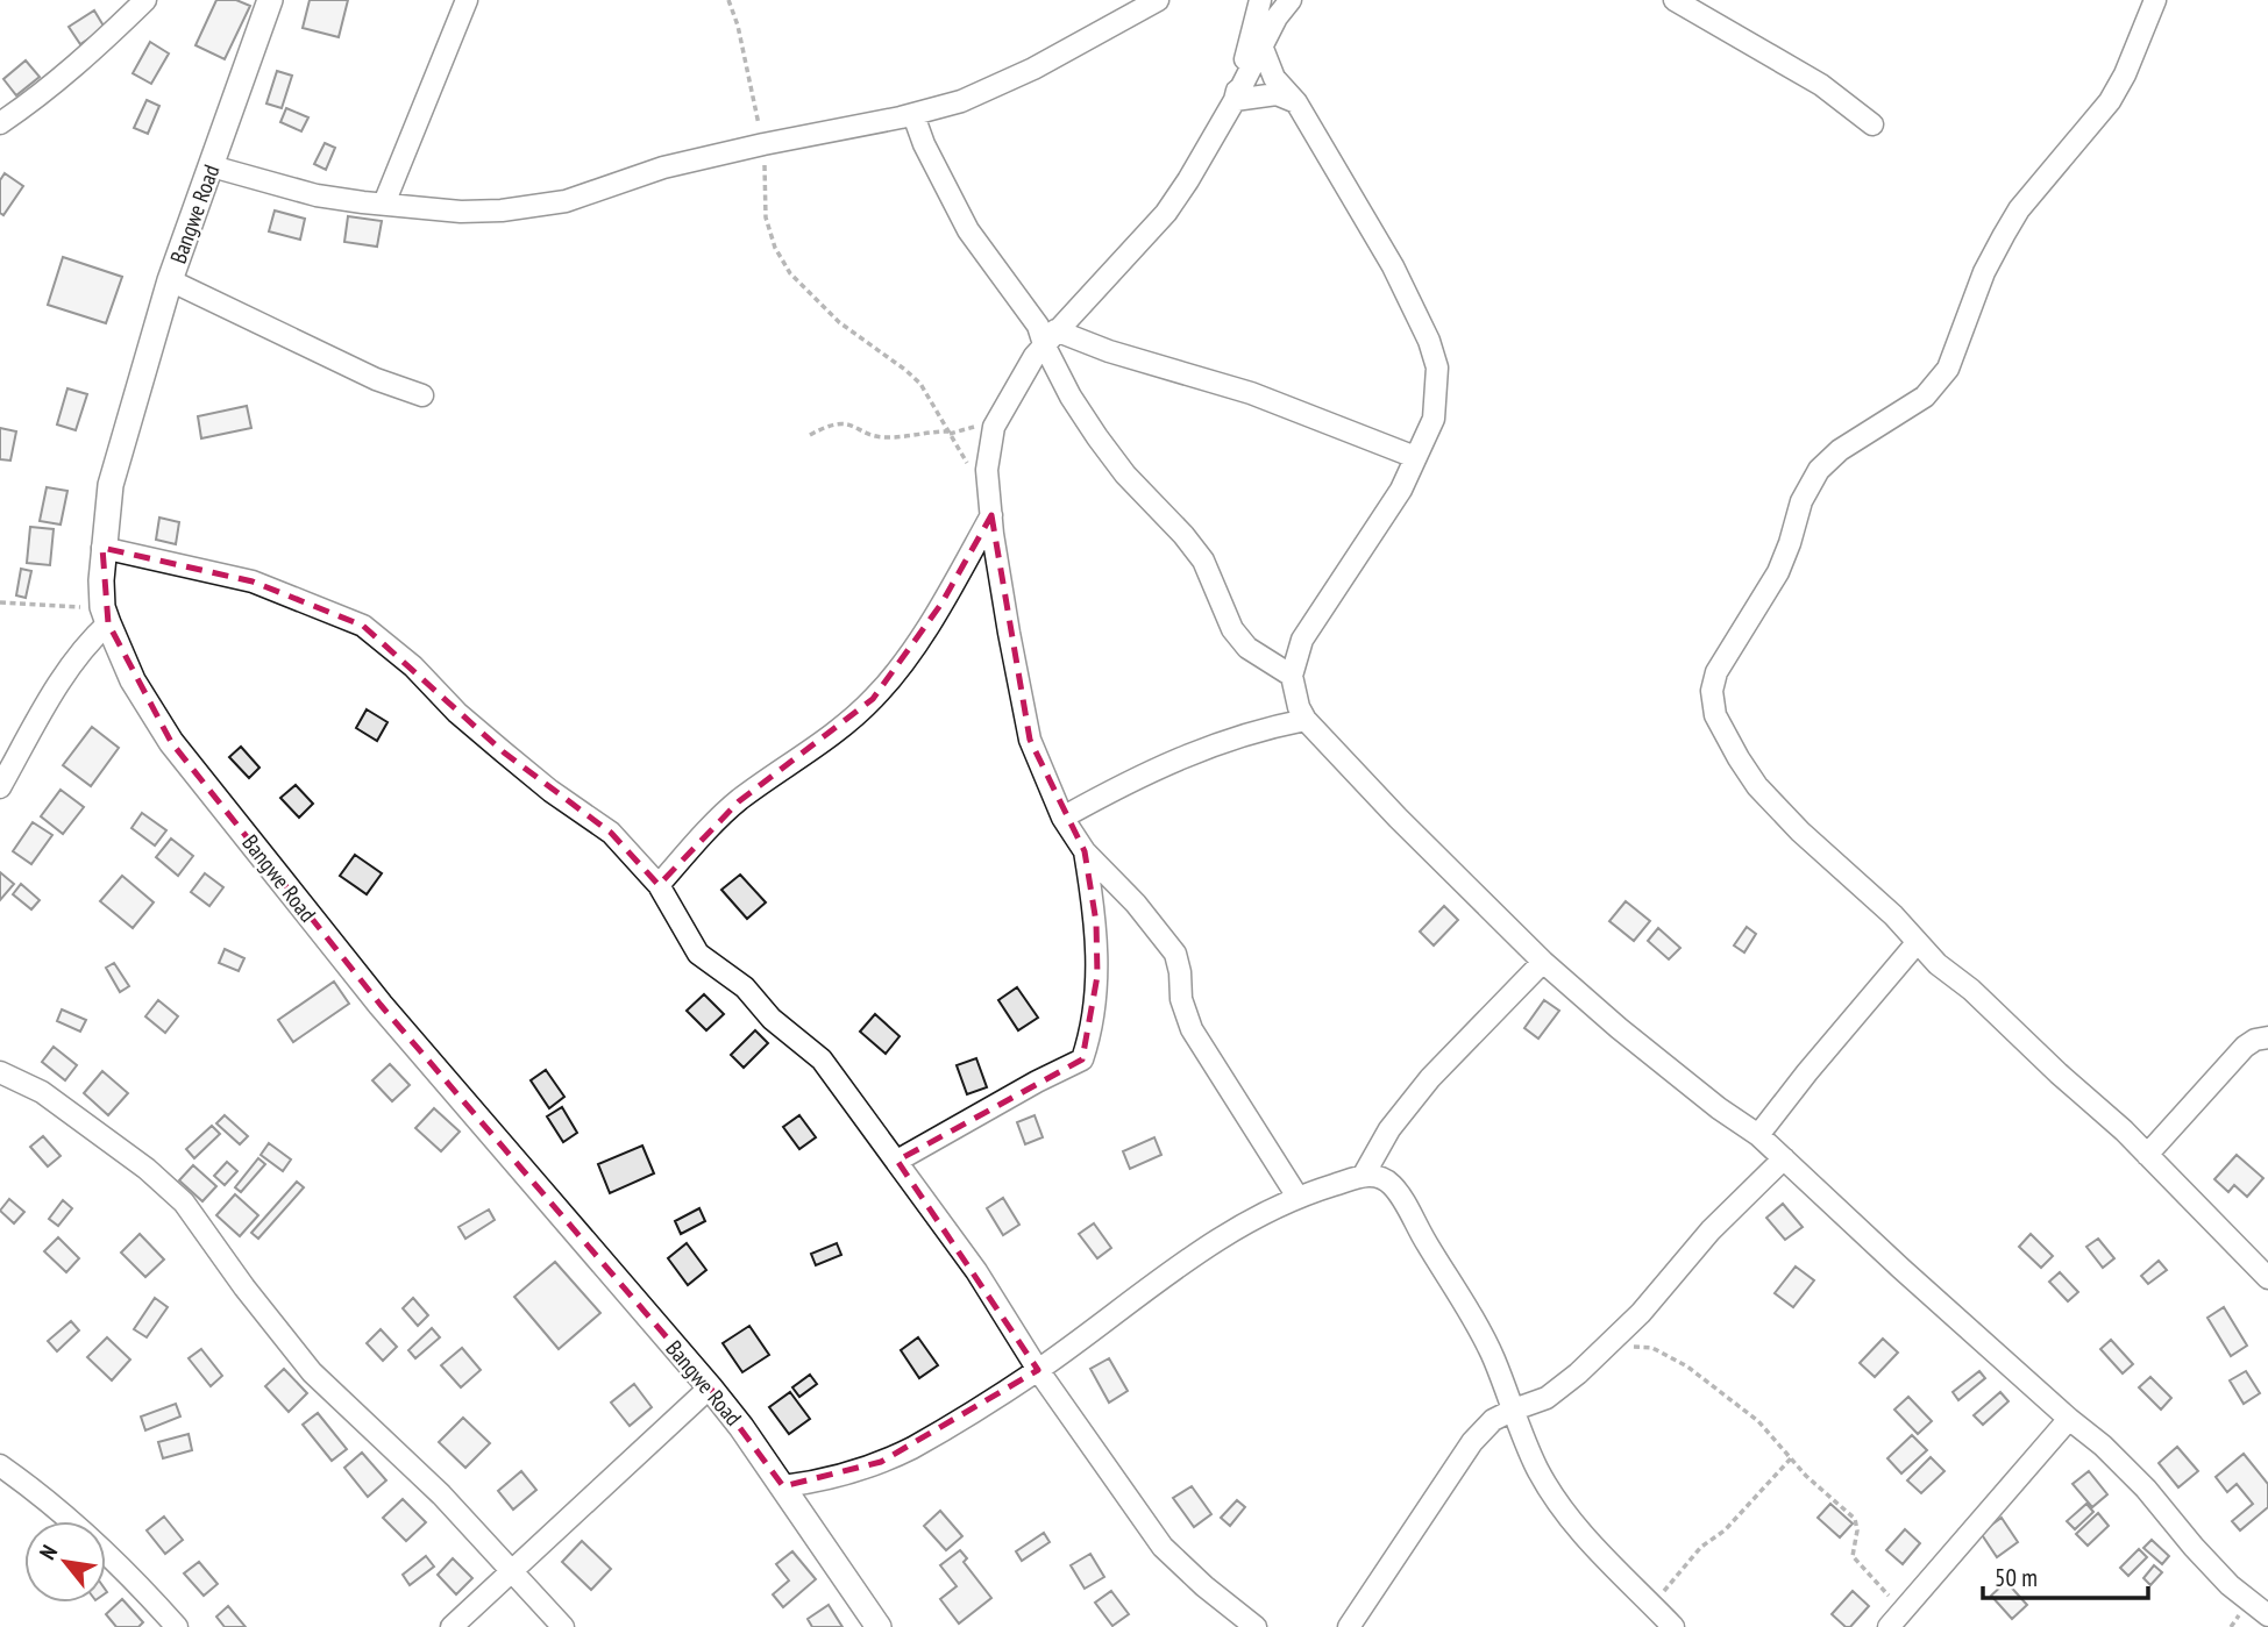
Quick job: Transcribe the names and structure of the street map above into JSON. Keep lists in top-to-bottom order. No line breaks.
{"streets":{"street":["Bangwe Road"]},"scale_bar":"50 m","north":"top left"}
